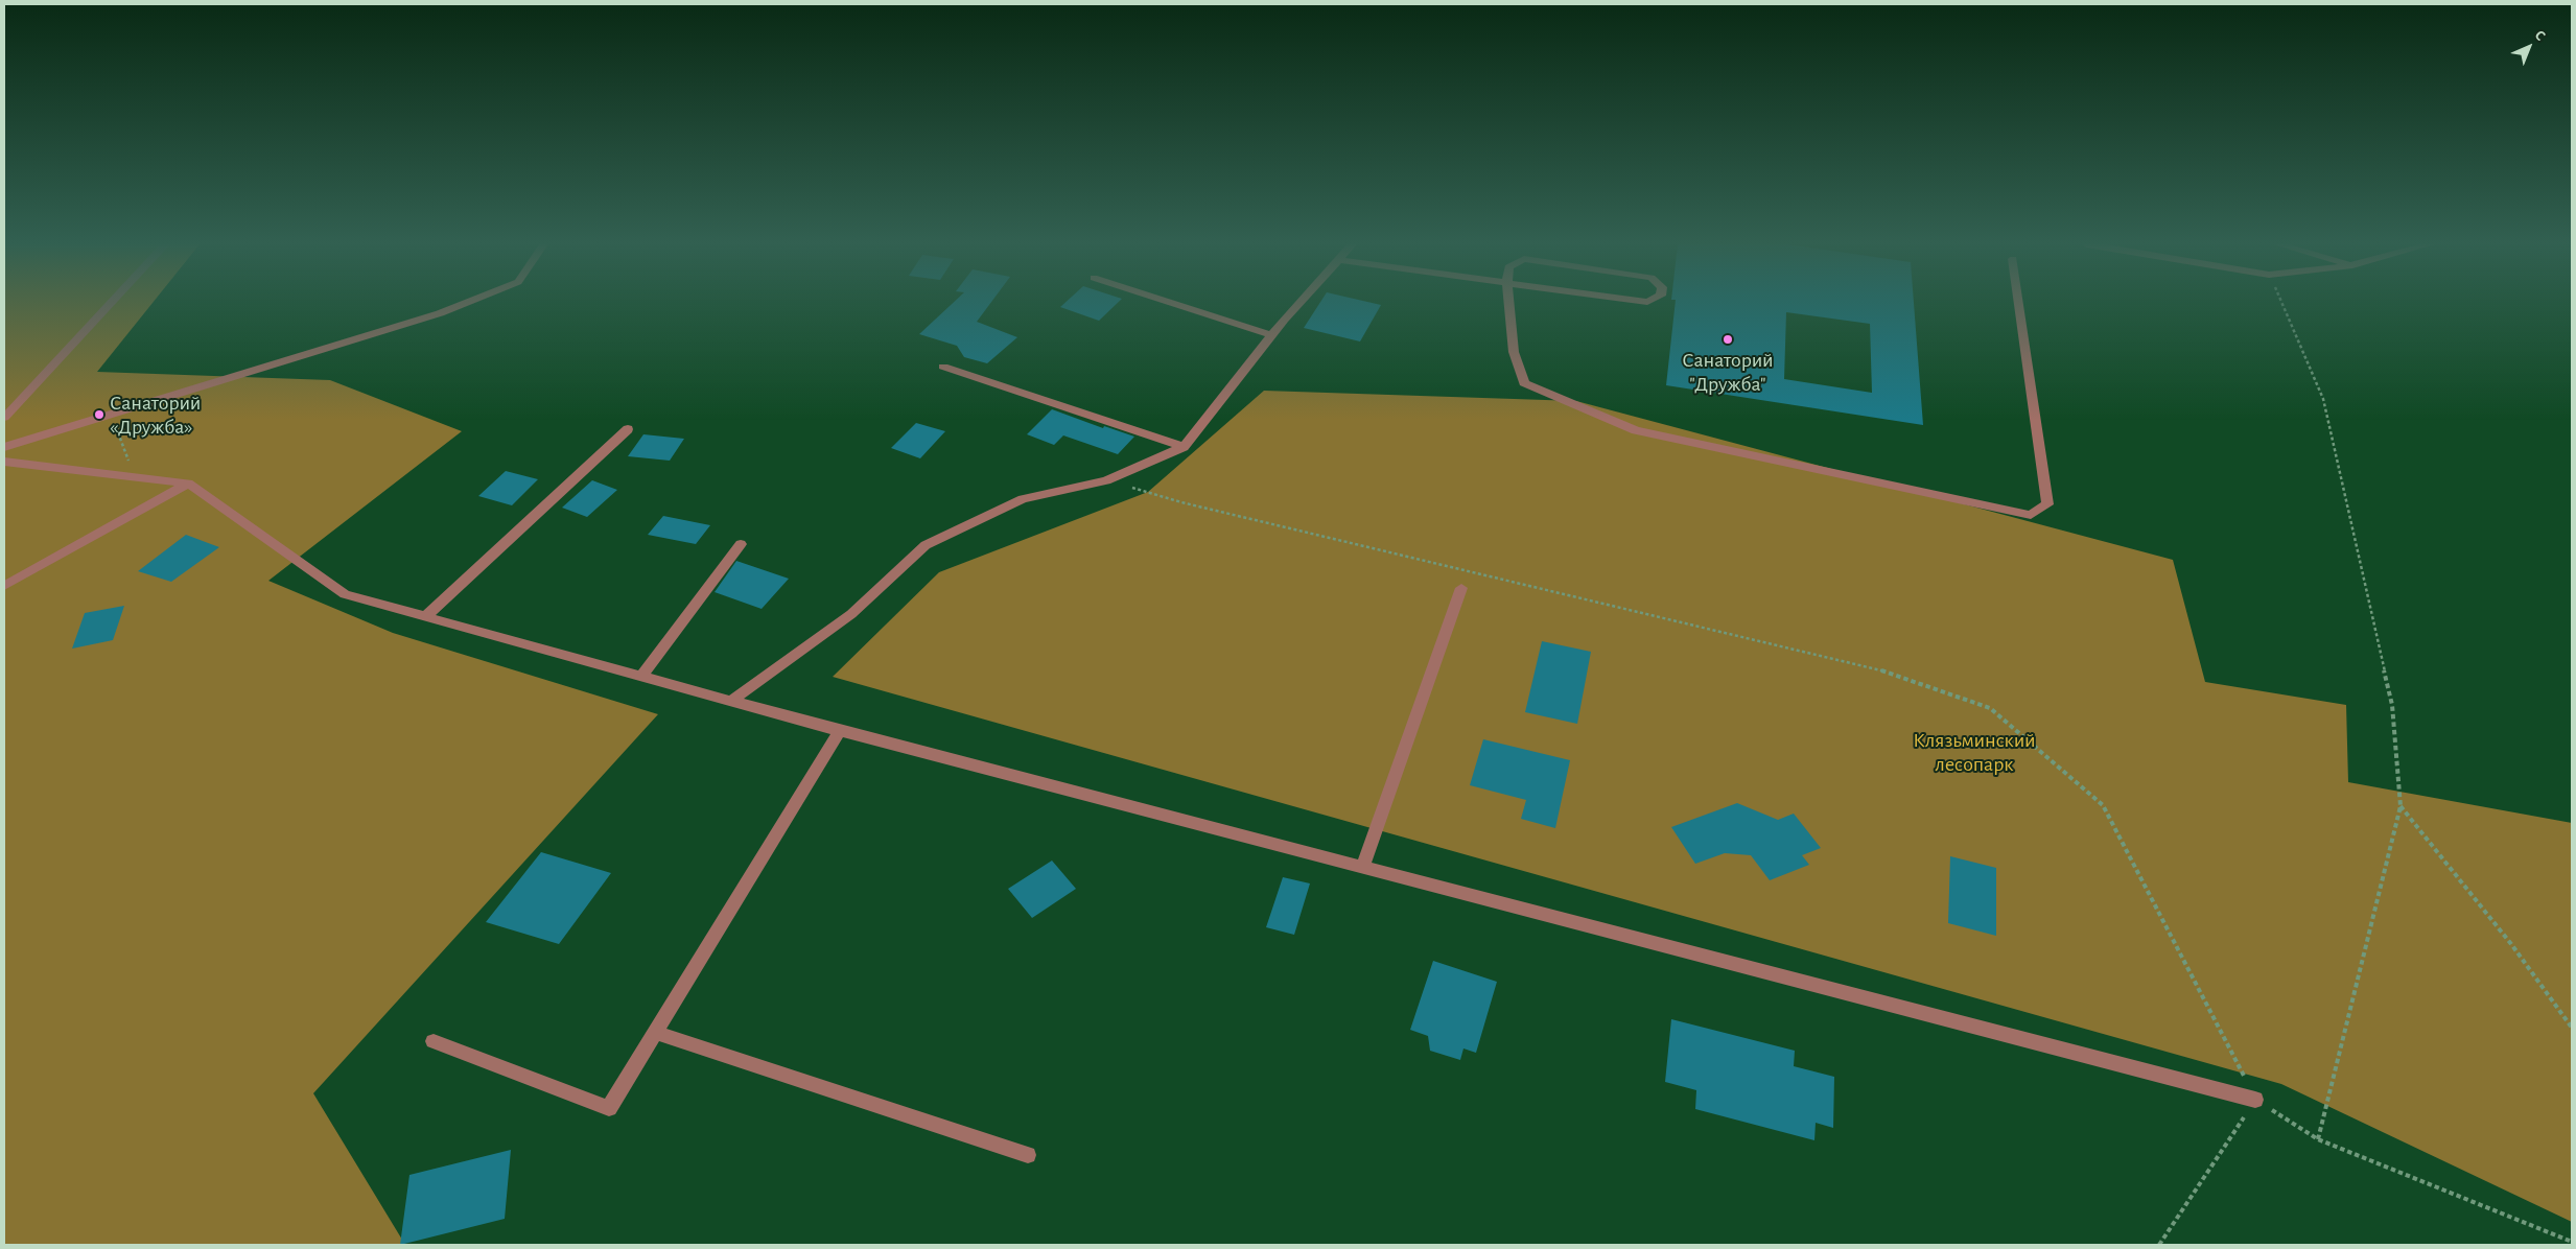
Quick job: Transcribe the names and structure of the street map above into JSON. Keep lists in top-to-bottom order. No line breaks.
{"parks":["Клязьминский лесопарк"],"places":["Санаторий \"Дружба\"","Санаторий «Дружба»"],"north":"top right"}
